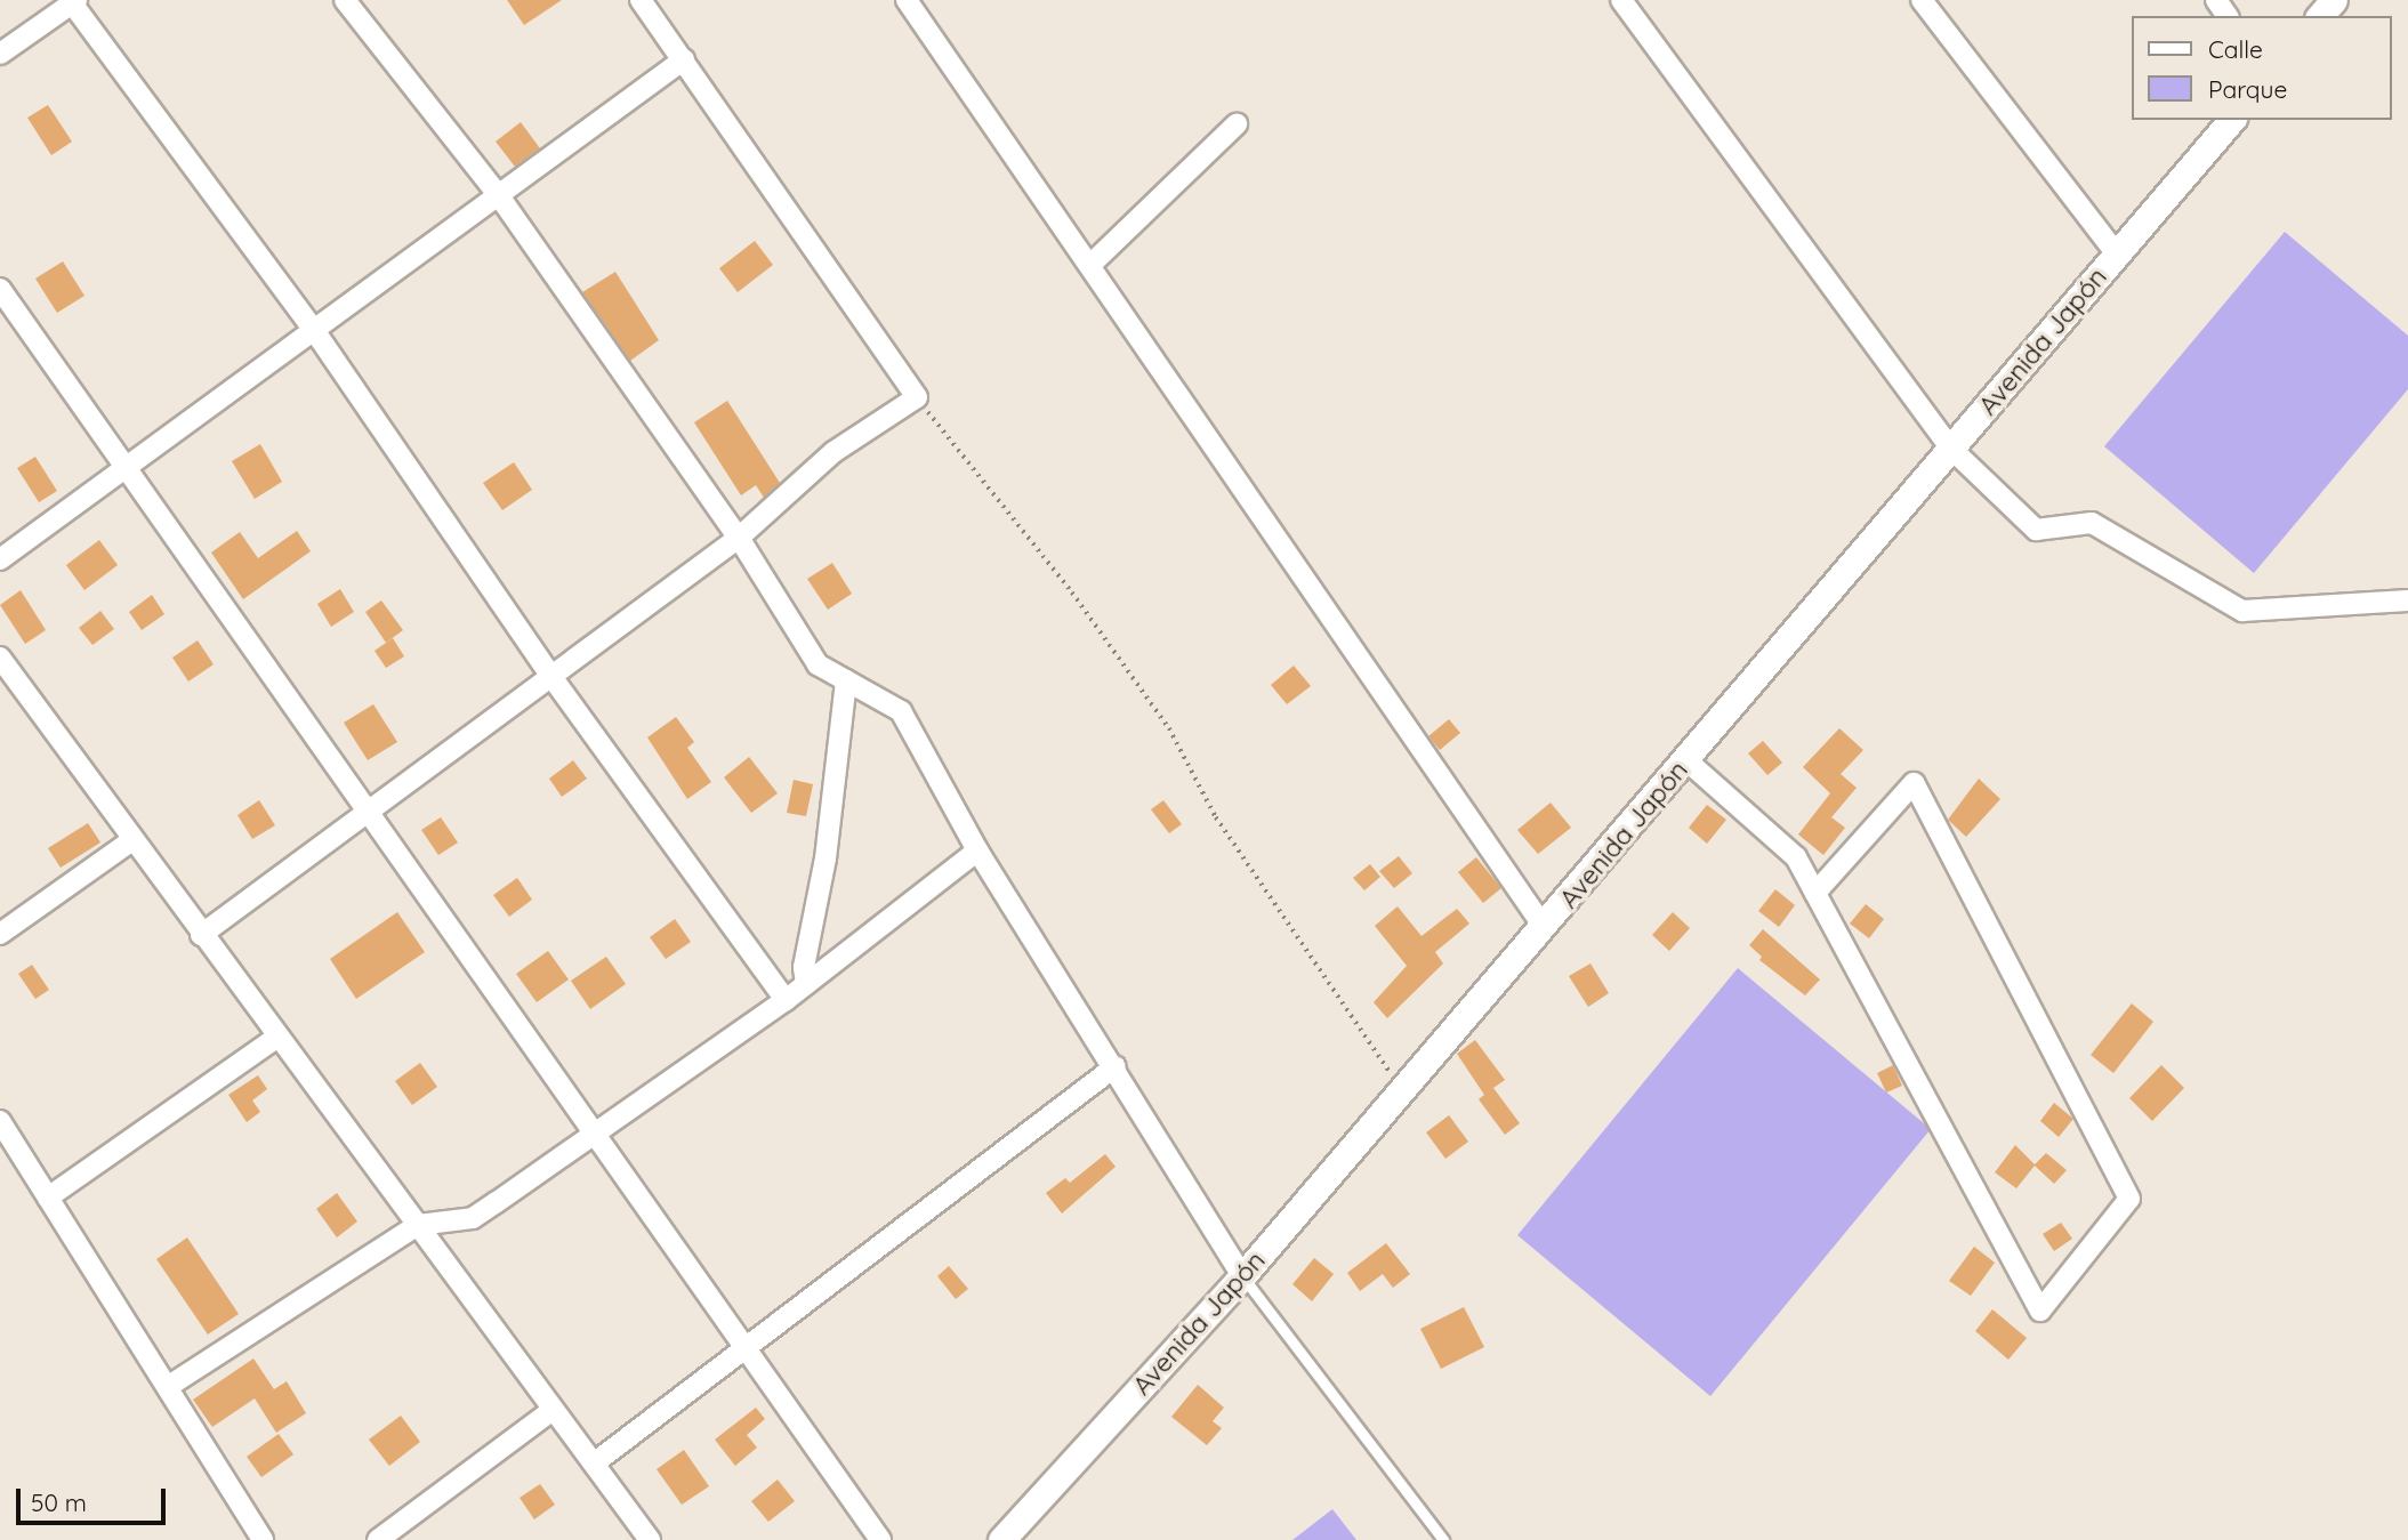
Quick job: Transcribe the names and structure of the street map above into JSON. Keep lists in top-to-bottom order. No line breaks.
{"streets":{"street":["Avenida Japón"]},"legend":["Calle","Parque"],"scale_bar":"50 m"}
